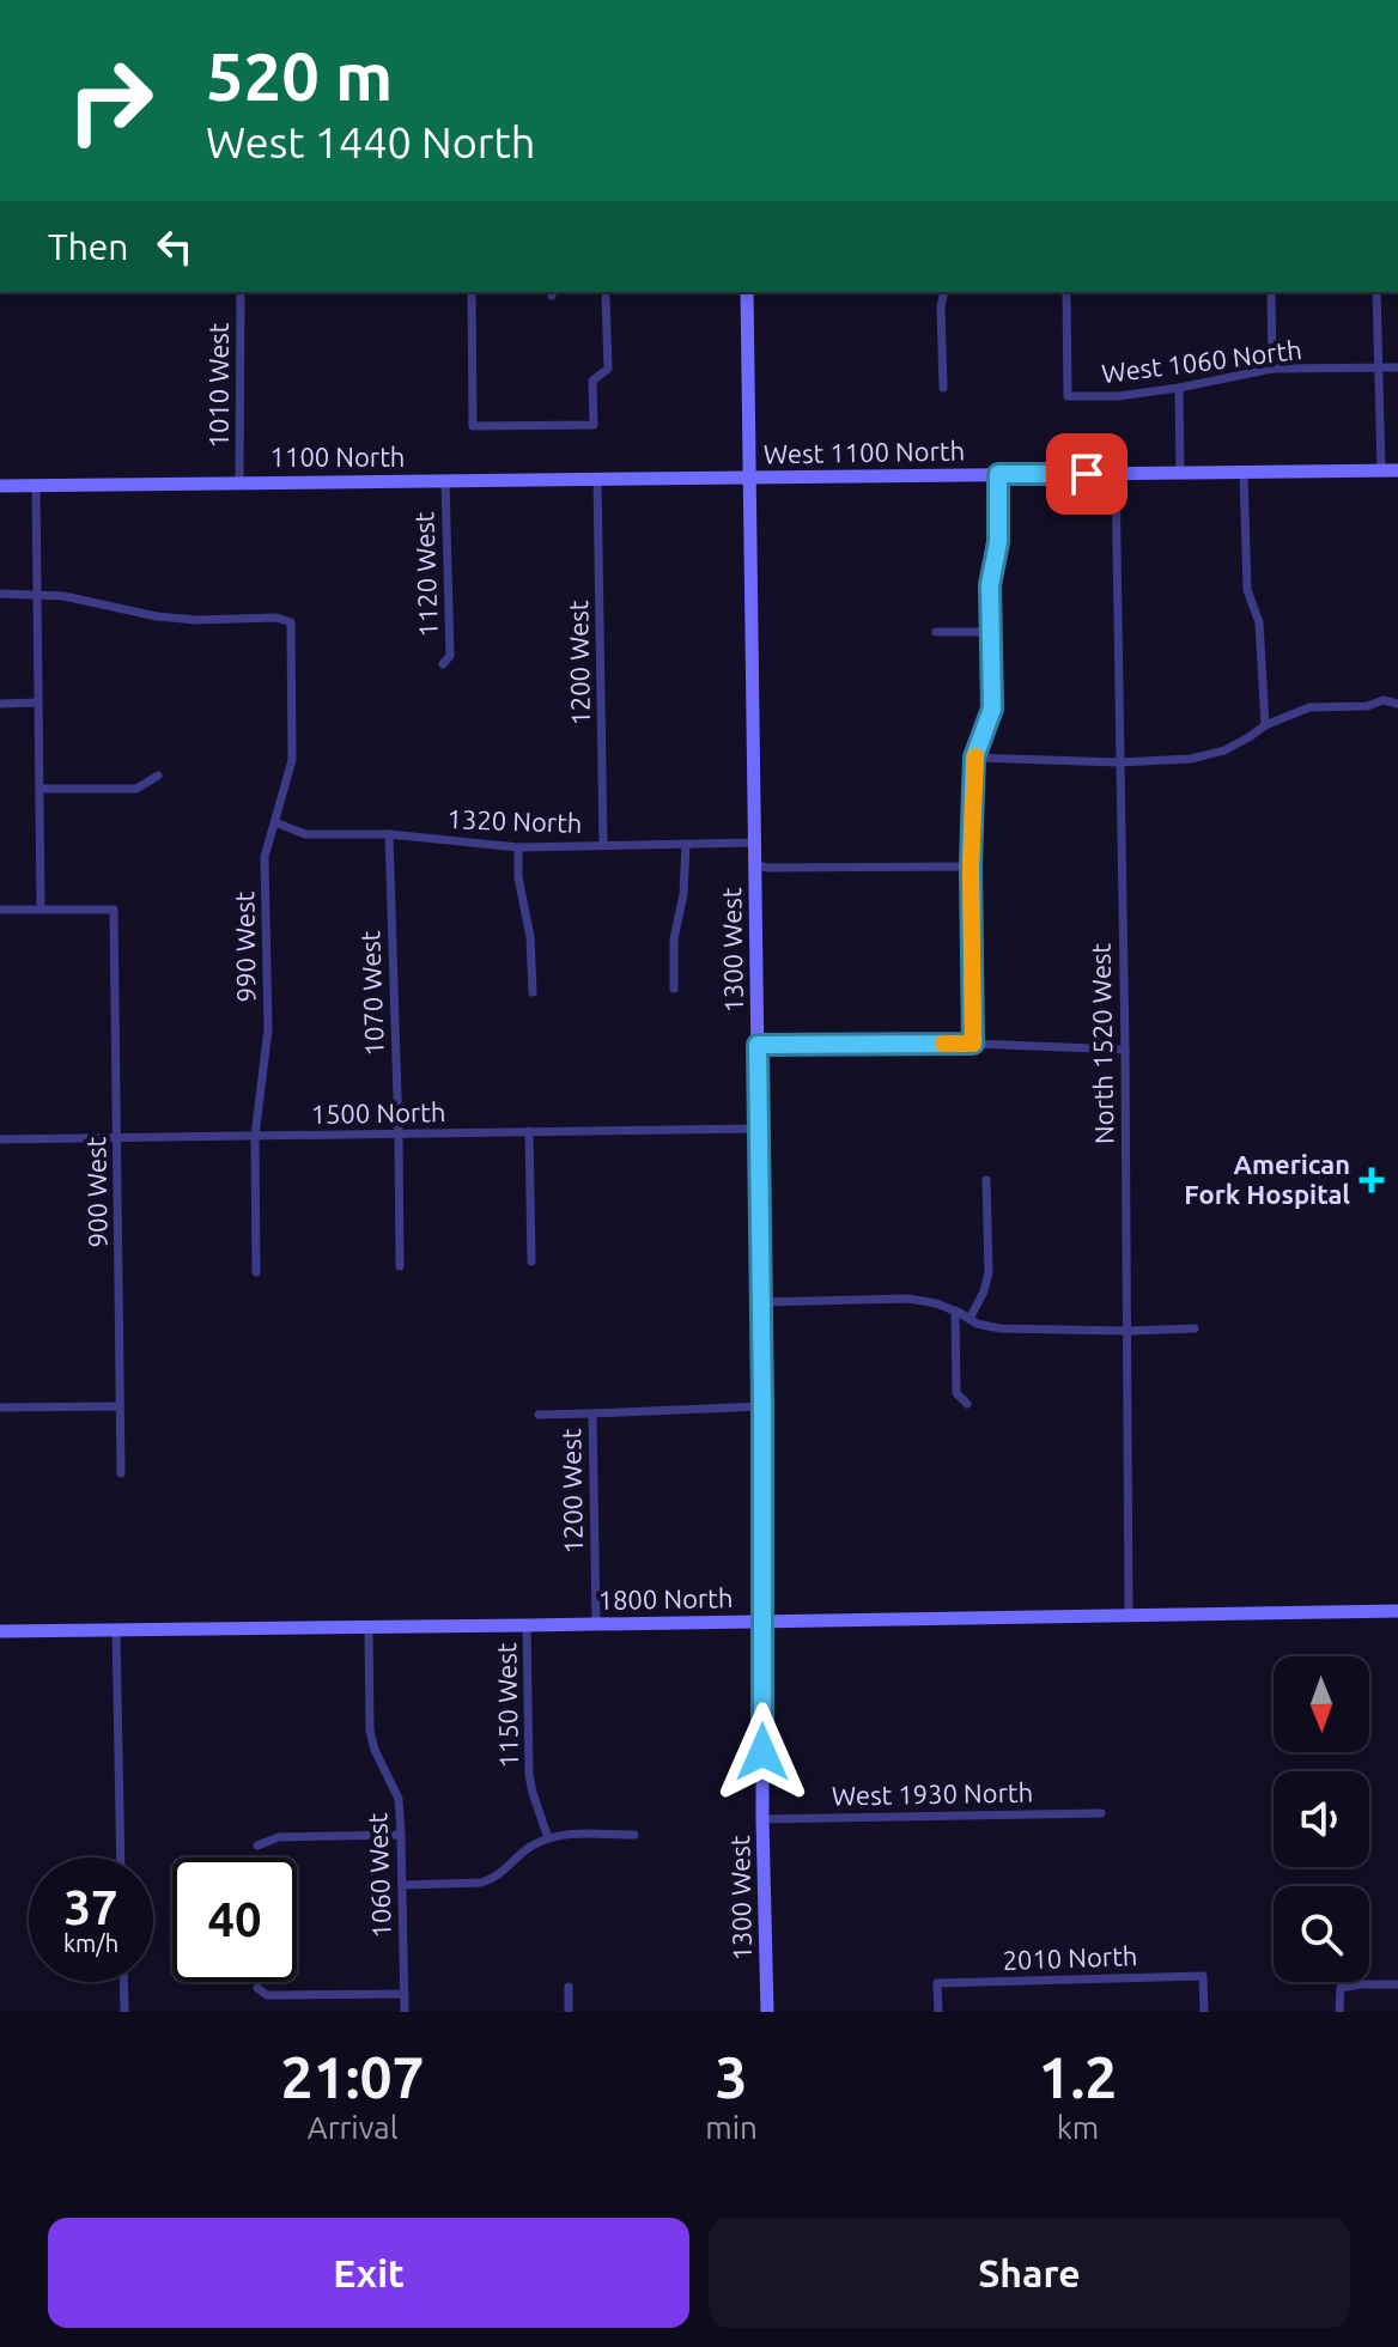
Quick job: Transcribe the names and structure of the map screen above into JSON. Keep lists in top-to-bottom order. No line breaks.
{"streets":{"street":["West 1060 North","1010 West","West 1100 North","1100 North","1120 West","1200 West","1320 North","990 West","1300 West","1070 West","North 1520 West","1500 North","900 West","1800 North","1150 West","West 1930 North","1060 West","2010 North"]},"crossings":[["1010 West","1100 North"],["West 1100 North","1100 North"],["West 1100 North","1300 West"],["West 1100 North","North 1520 West"],["1100 North","1120 West"],["1100 North","1200 West"],["1200 West","1320 North"],["1200 West","1800 North"],["1320 North","990 West"],["1320 North","1300 West"],["1320 North","1070 West"],["990 West","1500 North"],["1300 West","1500 North"],["1300 West","1800 North"],["1300 West","West 1930 North"],["1070 West","1500 North"],["North 1520 West","1800 North"],["1500 North","900 West"],["1800 North","1150 West"],["1800 North","1060 West"]],"places":{"health":["American Fork Hospital"]},"north":"bottom","page":{"turn":["520 m","West 1440 North"],"then":"Then","speed":"37 km/h","limit":"40","eta":["21:07","Arrival","3","min","1.2","km"],"buttons":["Exit","Share"]}}
